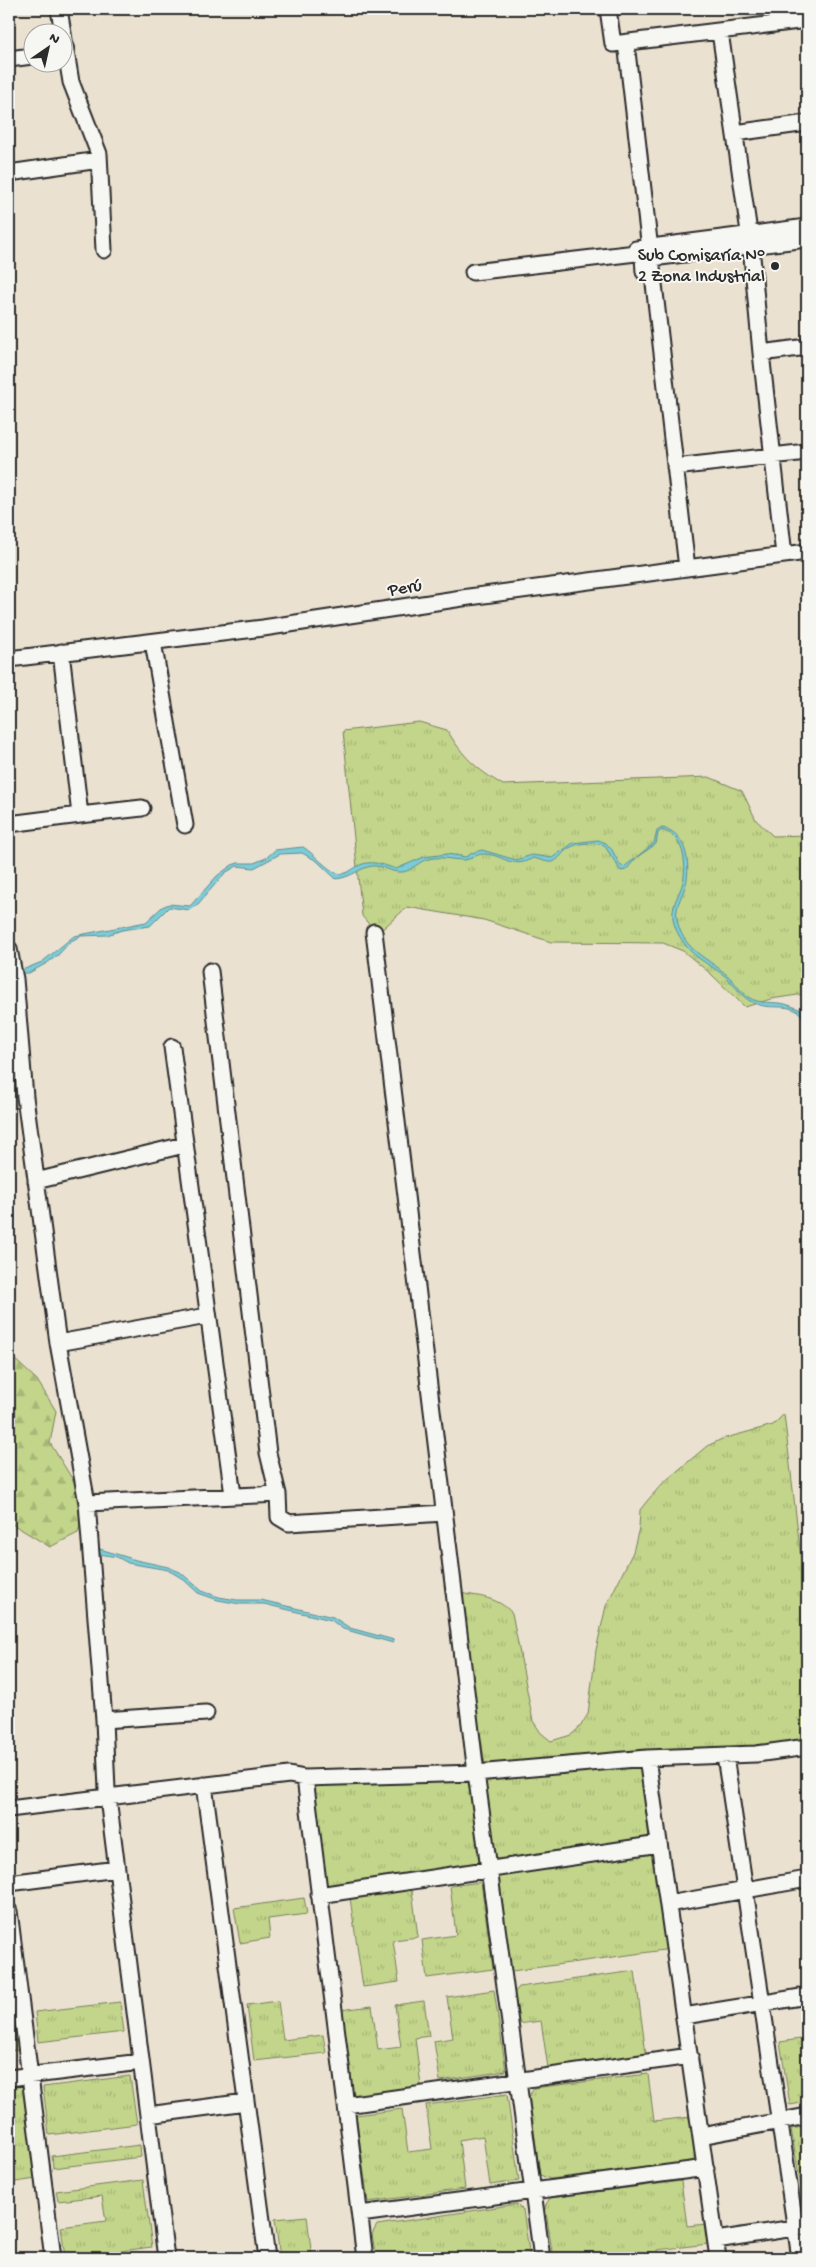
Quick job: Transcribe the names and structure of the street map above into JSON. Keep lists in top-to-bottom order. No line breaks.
{"streets":{"street":["Perú"]},"places":["Sub Comisaría N° 2 Zona Industrial"],"north":"top right"}
